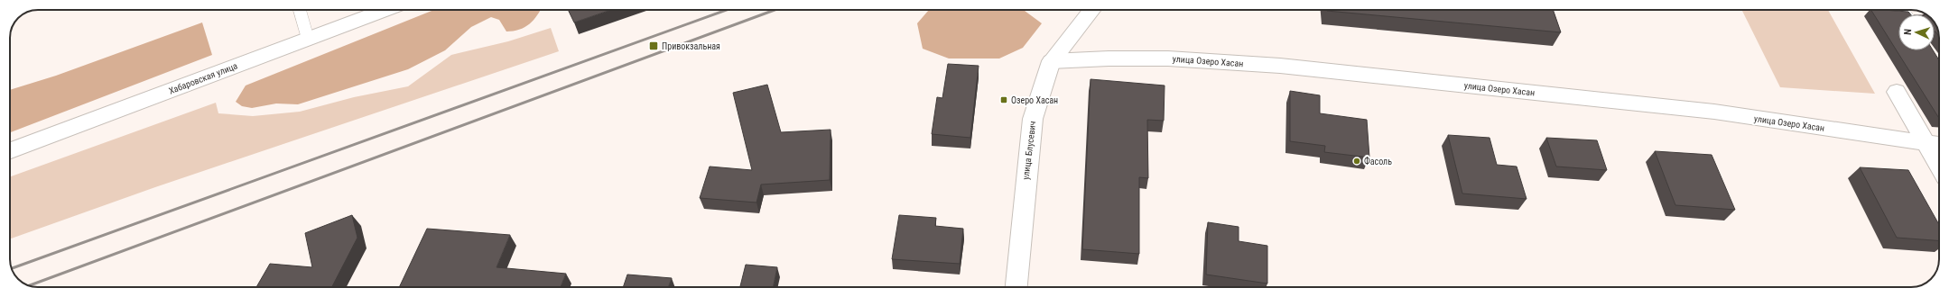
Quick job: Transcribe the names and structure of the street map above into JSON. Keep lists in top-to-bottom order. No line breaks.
{"streets":{"street":["улица Озеро Хасан","Хабаровская улица","улица Блусевич"]},"crossings":[["улица Озеро Хасан","улица Блусевич"]],"places":{"transit":["Привокзальная","Озеро Хасан"],"other":["Фасоль"]},"north":"left"}
